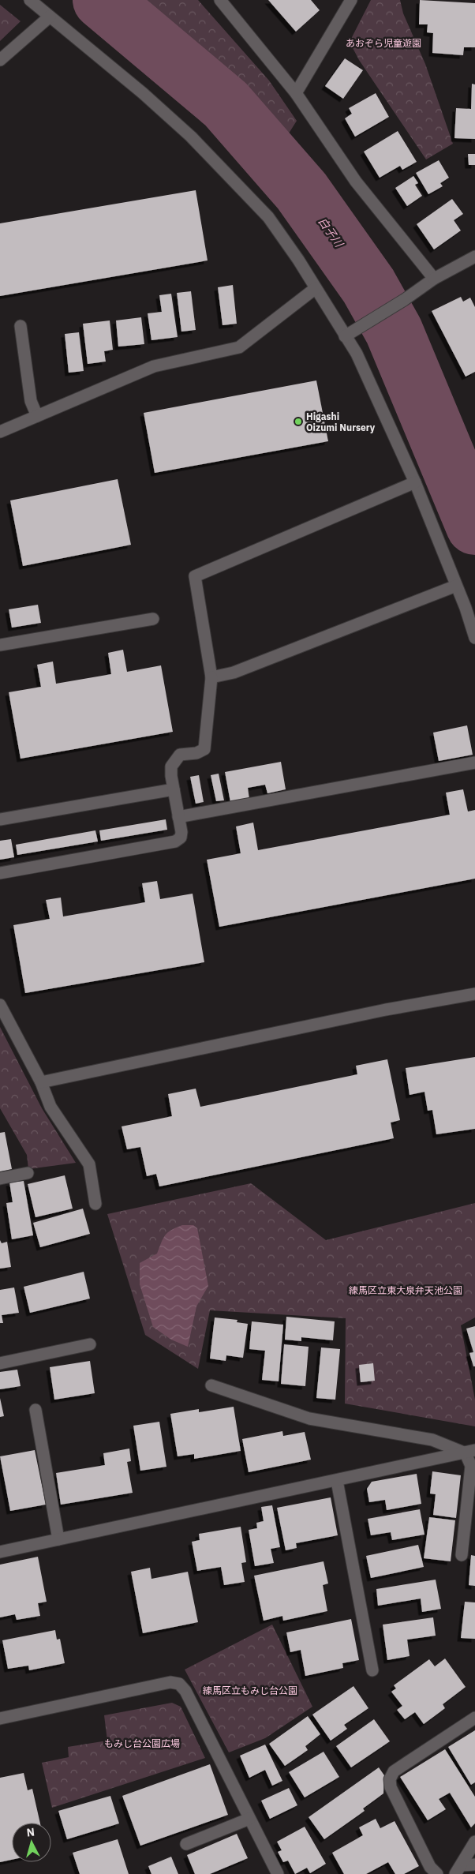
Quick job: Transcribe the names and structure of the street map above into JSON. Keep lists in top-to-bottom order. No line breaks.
{"water":["白子川"],"parks":["あおぞら児童遊園","練馬区立東大泉弁天池公園","練馬区立もみじ台公園","もみじ台公園広場"],"places":["Higashi Oizumi Nursery"],"north":"top"}
